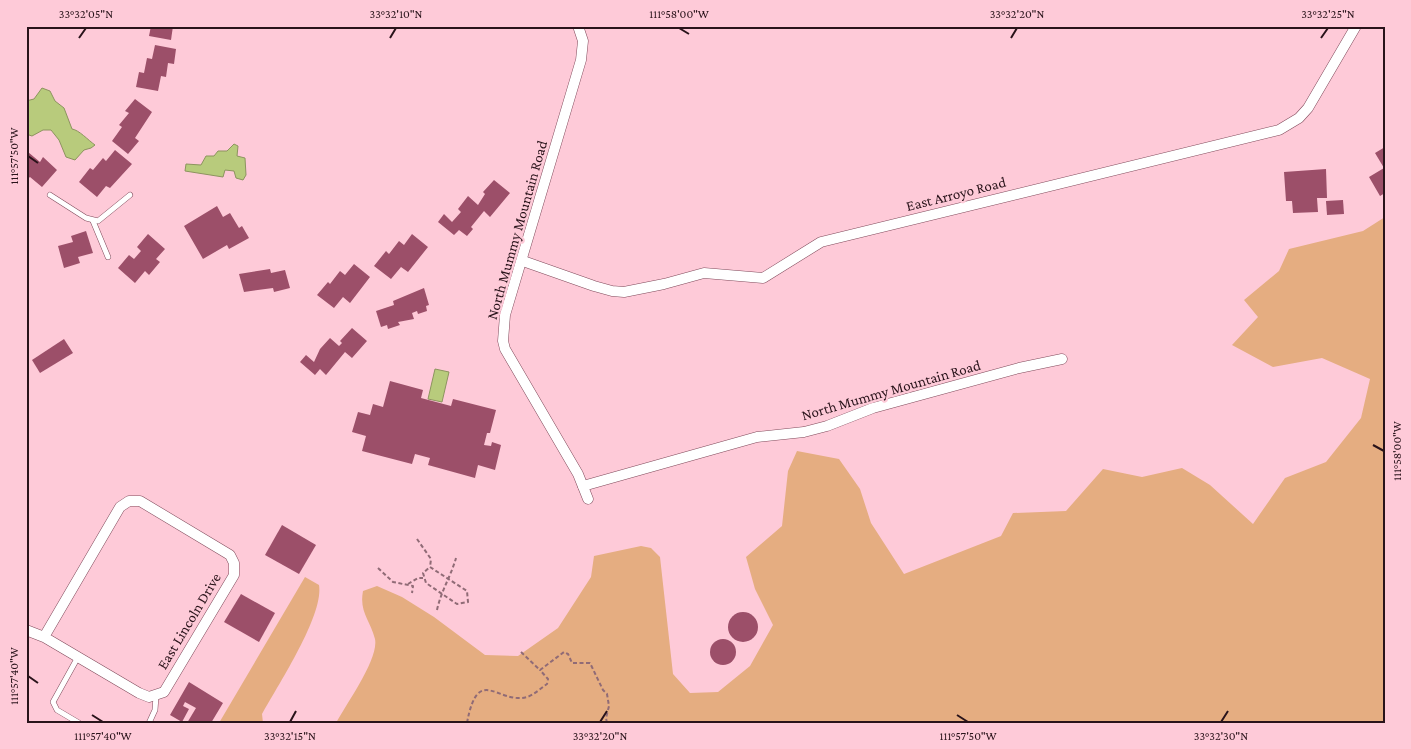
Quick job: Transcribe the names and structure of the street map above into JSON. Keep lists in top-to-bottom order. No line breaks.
{"streets":{"street":["East Arroyo Road","North Mummy Mountain Road","East Lincoln Drive"]},"crossings":[["East Arroyo Road","North Mummy Mountain Road"]],"coordinates":["33°32'05\"N","33°32'10\"N","111°58'00\"W","33°32'20\"N","33°32'25\"N","111°57'50\"W","111°57'40\"W","33°32'15\"N","33°32'30\"N"]}
